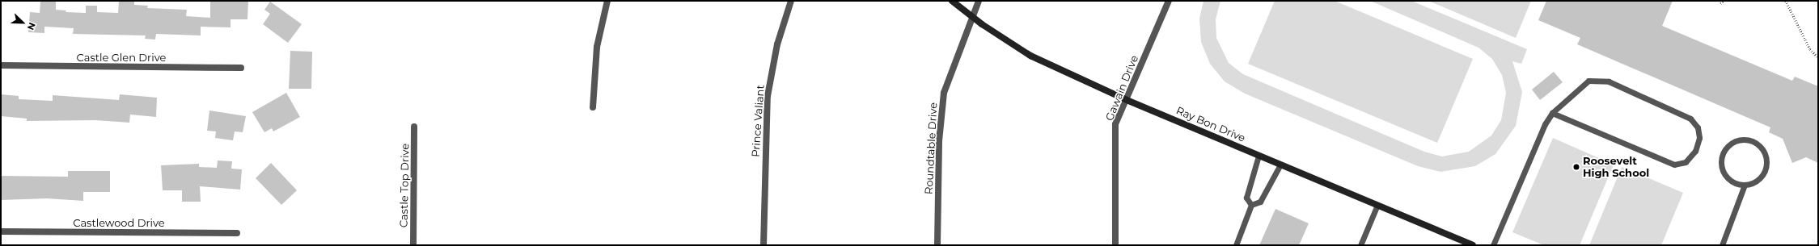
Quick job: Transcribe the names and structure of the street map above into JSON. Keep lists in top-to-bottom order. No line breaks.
{"streets":{"street":["Castle Glen Drive","Gawain Drive","Prince Valiant","Ray Bon Drive","Roundtable Drive","Castle Top Drive","Castlewood Drive"]},"crossings":[["Gawain Drive","Ray Bon Drive"],["Ray Bon Drive","Roundtable Drive"]],"places":["Roosevelt High School"],"north":"bottom right"}
